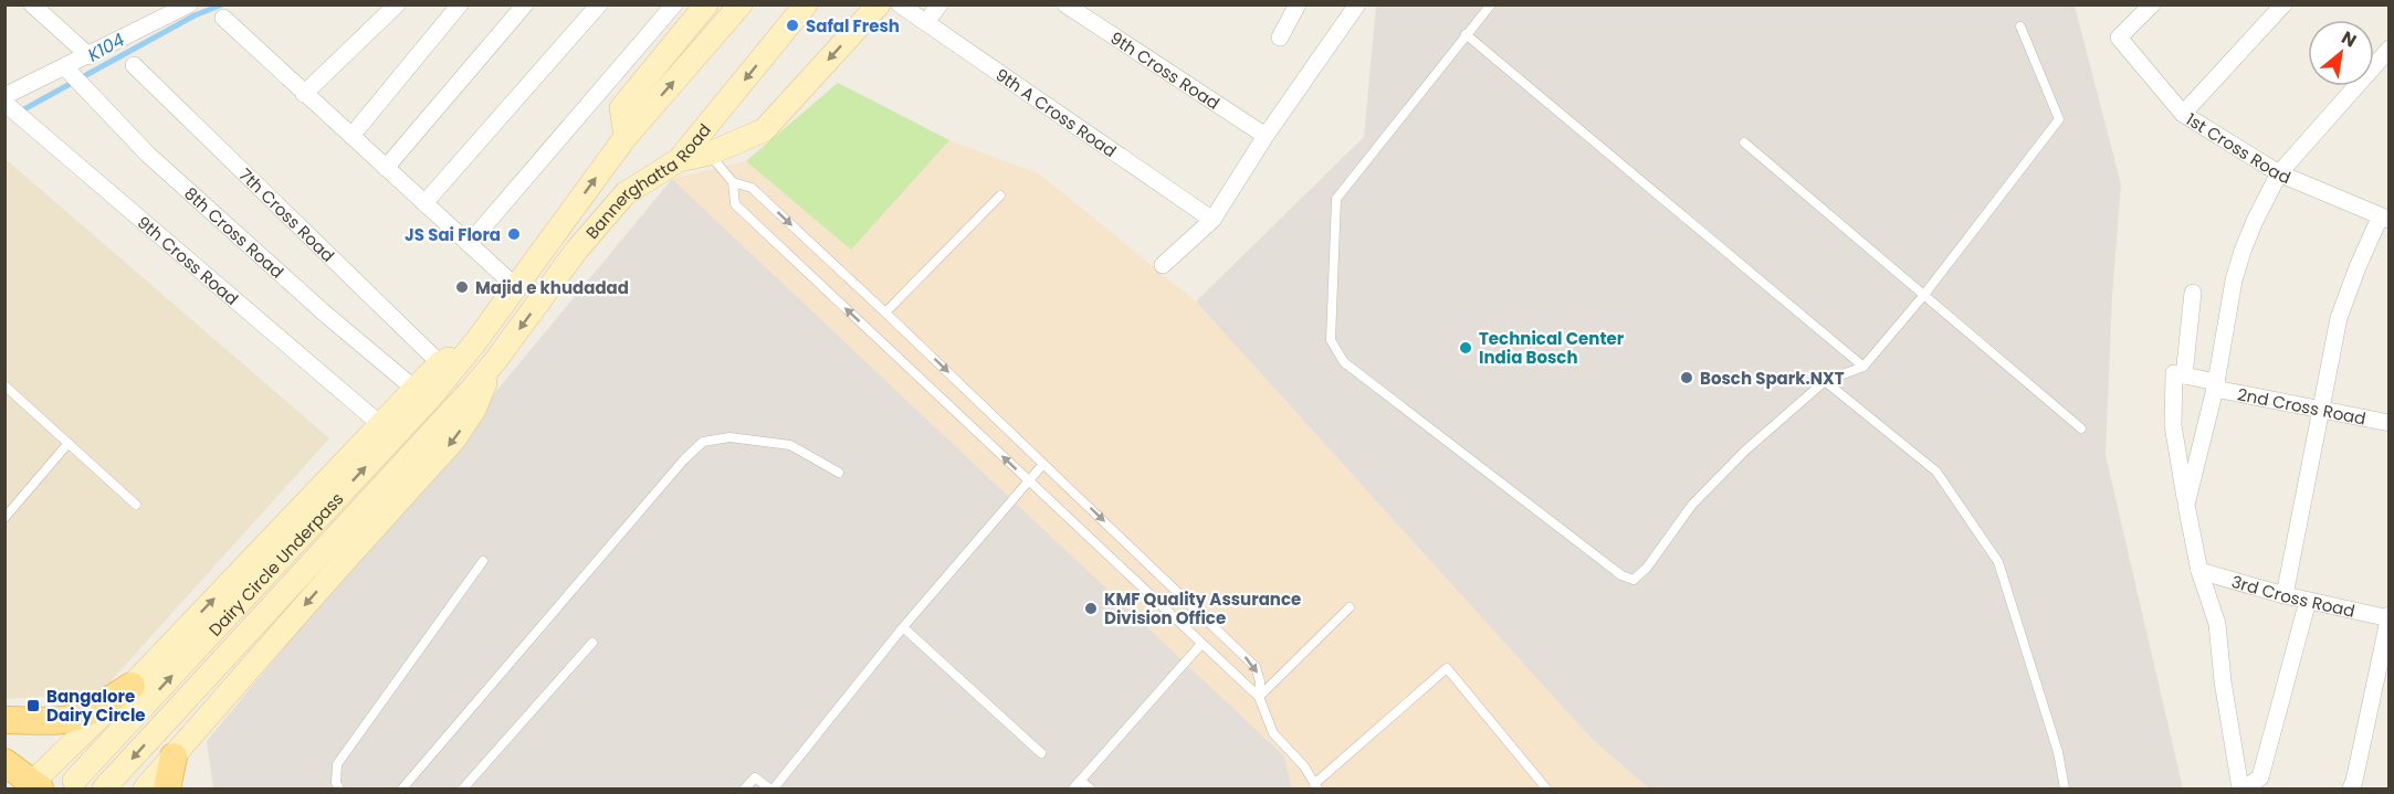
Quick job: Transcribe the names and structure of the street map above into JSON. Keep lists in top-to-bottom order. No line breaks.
{"streets":{"main road":["Bannerghatta Road","Dairy Circle Underpass"],"street":["9th Cross Road","9th A Cross Road","1st Cross Road","7th Cross Road","8th Cross Road","2nd Cross Road","3rd Cross Road"]},"crossings":[["Bannerghatta Road","Dairy Circle Underpass"]],"water":["K104"],"places":{"other":["Safal Fresh","JS Sai Flora","Majid e khudadad","Technical Center India Bosch","Bosch Spark.NXT","KMF Quality Assurance Division Office"],"transit":["Bangalore Dairy Circle"]},"north":"top right"}
